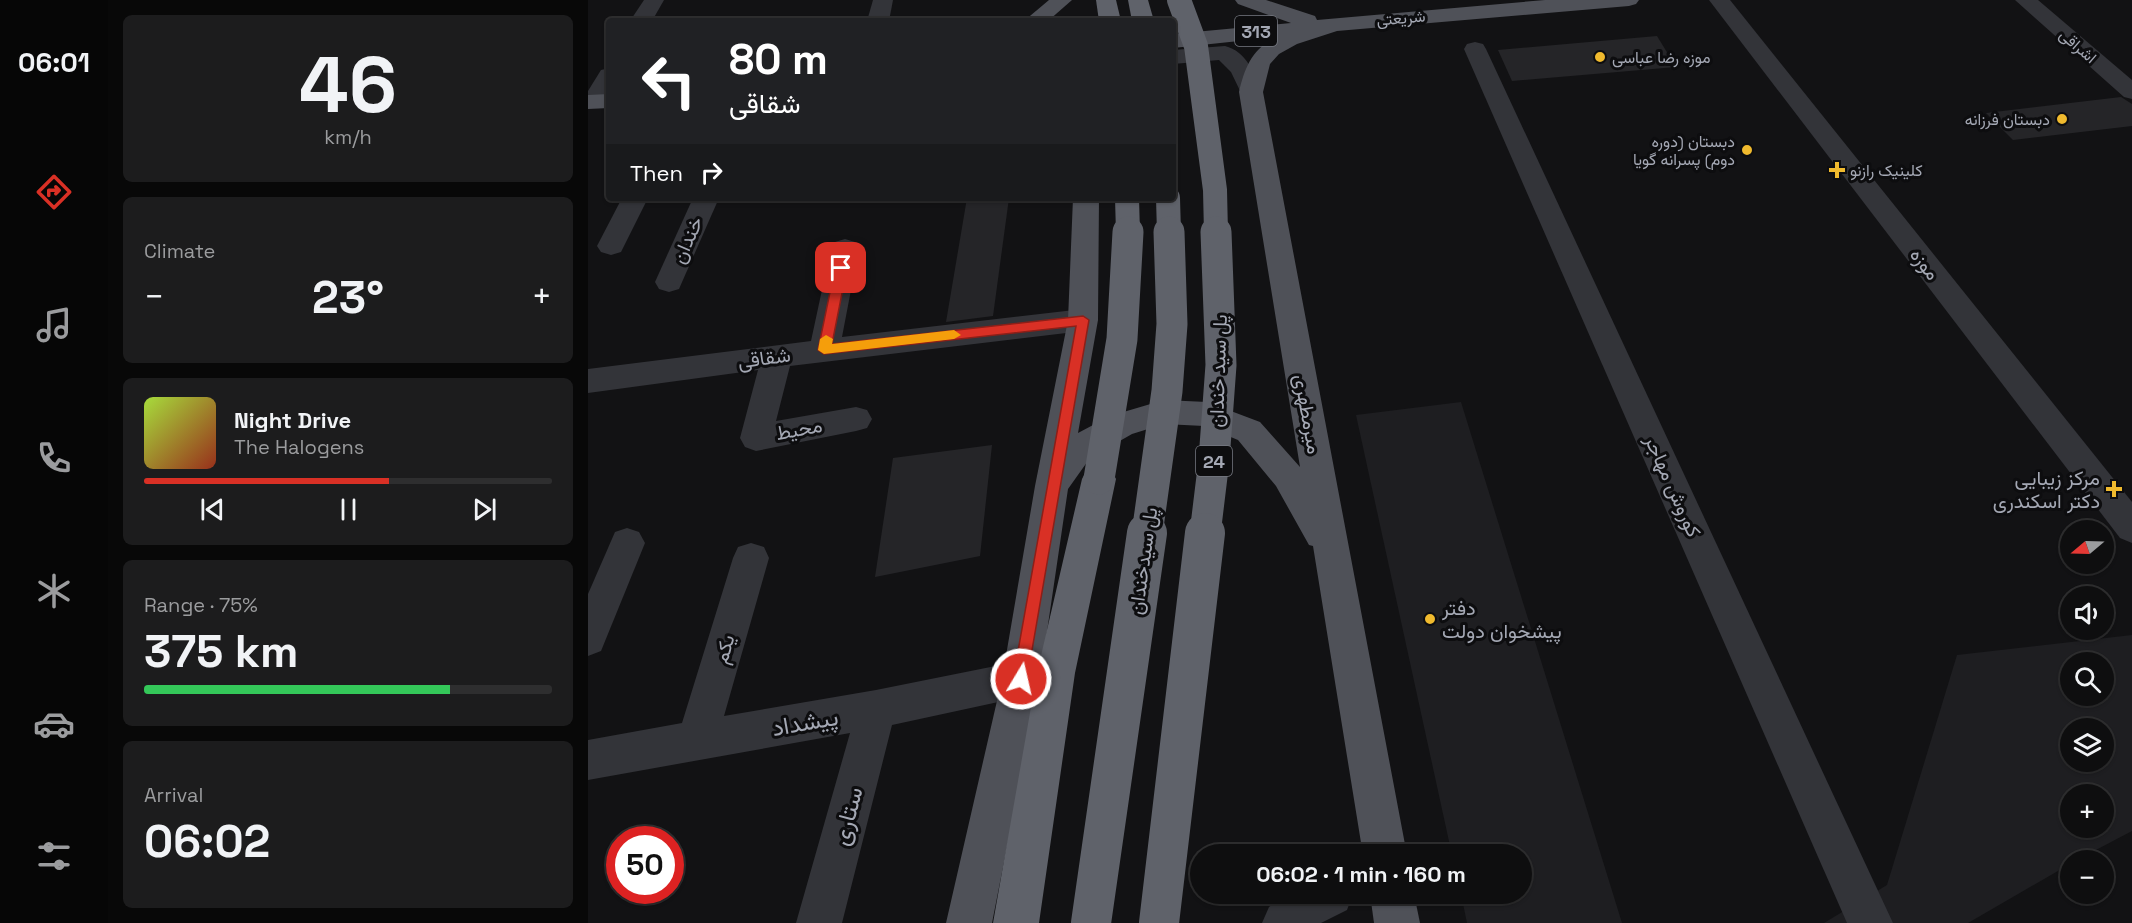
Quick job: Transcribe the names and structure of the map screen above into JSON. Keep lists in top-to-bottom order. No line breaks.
{"streets":{"highway":["پل سید خندان","24","پل سیدخندان"],"main road":["شریعتی","313","میرمطهری"],"street":["اشراقی","خندان","موزه","شقاقی","محیط","کوروش مهاجر","یکم","پیشداد","ستاری"]},"crossings":[["شریعتی","میرمطهری"],["شقاقی","محیط"],["یکم","پیشداد"],["پیشداد","ستاری"]],"places":{"other":["موزه رضا عباسی","دبستان فرزانه","دبستان (دوره دوم) پسرانه گویا","دفتر پیشخوان دولت"],"health":["کلینیک رازنو","مرکز زیبایی دکتر اسکندری"]},"north":"left","page":{"tabs":"06:01","tile":[["46","km/h"],"Climate",["Range · 75%","375 km"],["Arrival","06:02"]],"turn":["80 m","شقاقی"],"then":"Then","heat":["−","23°","+"],"song":["Night Drive","The Halogens"],"map_buttons":["+","−"],"limit":"50","trip":"06:02 · 1 min · 160 m"}}
